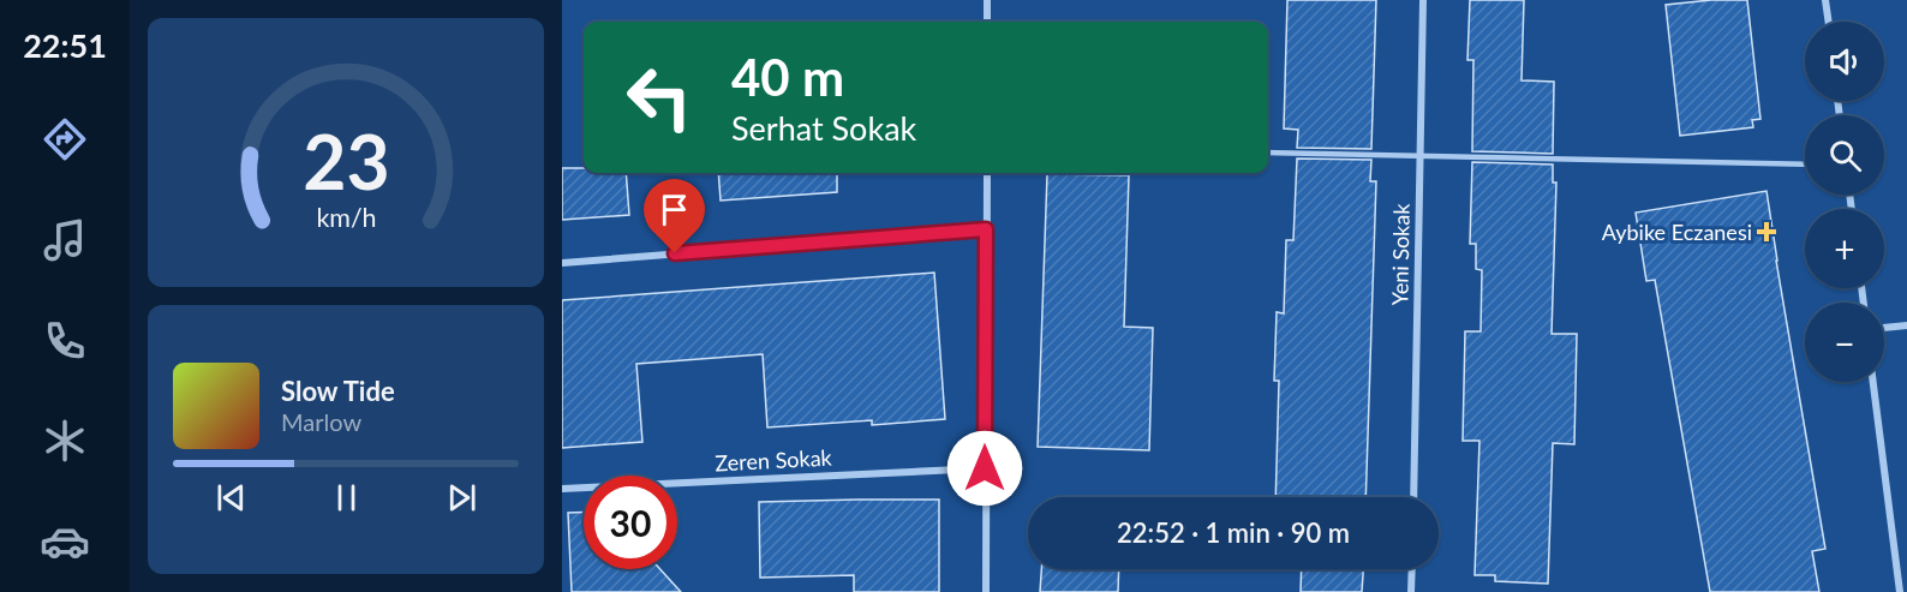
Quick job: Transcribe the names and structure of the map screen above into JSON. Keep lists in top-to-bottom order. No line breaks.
{"streets":{"street":["Yeni Sokak","Zeren Sokak"]},"places":{"health":["Aybike Eczanesi"]},"page":{"tabs":"22:51","map_buttons":["+","−"],"turn":["40 m","Serhat Sokak"],"song":["Slow Tide","Marlow"],"limit":"30","trip":"22:52 · 1 min · 90 m","gauge":["23","km/h"]}}
